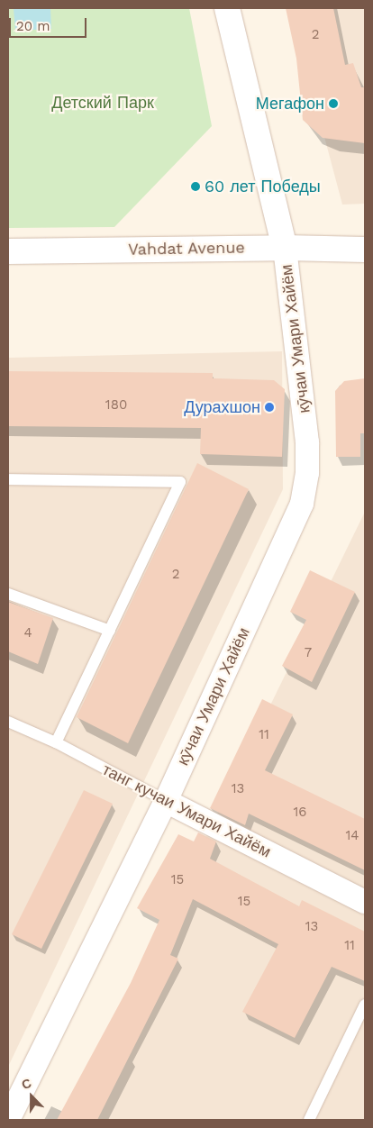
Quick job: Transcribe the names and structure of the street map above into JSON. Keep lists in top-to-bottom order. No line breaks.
{"streets":{"main road":["Vahdat Avenue"],"street":["кӯчаи Умари Хайём","танг кучаи Умари Хайём"]},"crossings":[["Vahdat Avenue","кӯчаи Умари Хайём"],["кӯчаи Умари Хайём","танг кучаи Умари Хайём"]],"parks":["Детский Парк"],"places":["Мегафон","60 лет Победы","Дурахшон"],"house_numbers":["2","180","2","4","7","11","13","16","14","15","15","13","11"],"scale_bar":"20 m","north":"top"}
